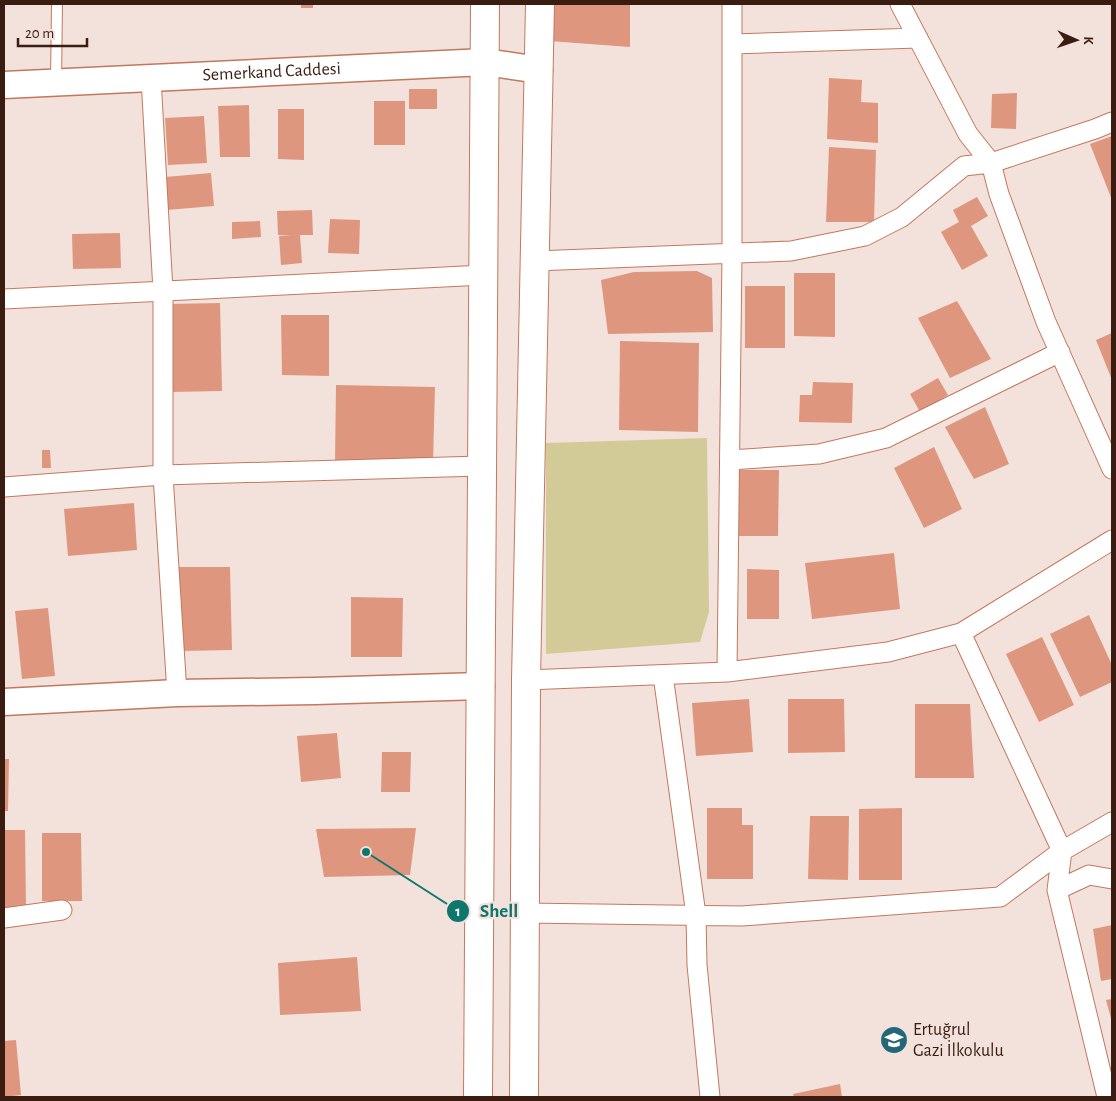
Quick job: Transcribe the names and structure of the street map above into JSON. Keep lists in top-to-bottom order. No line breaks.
{"streets":{"street":["Semerkand Caddesi"]},"places":{"other":["Shell"],"school or university":["Ertuğrul Gazi İlkokulu"]},"scale_bar":"20 m","north":"right"}
